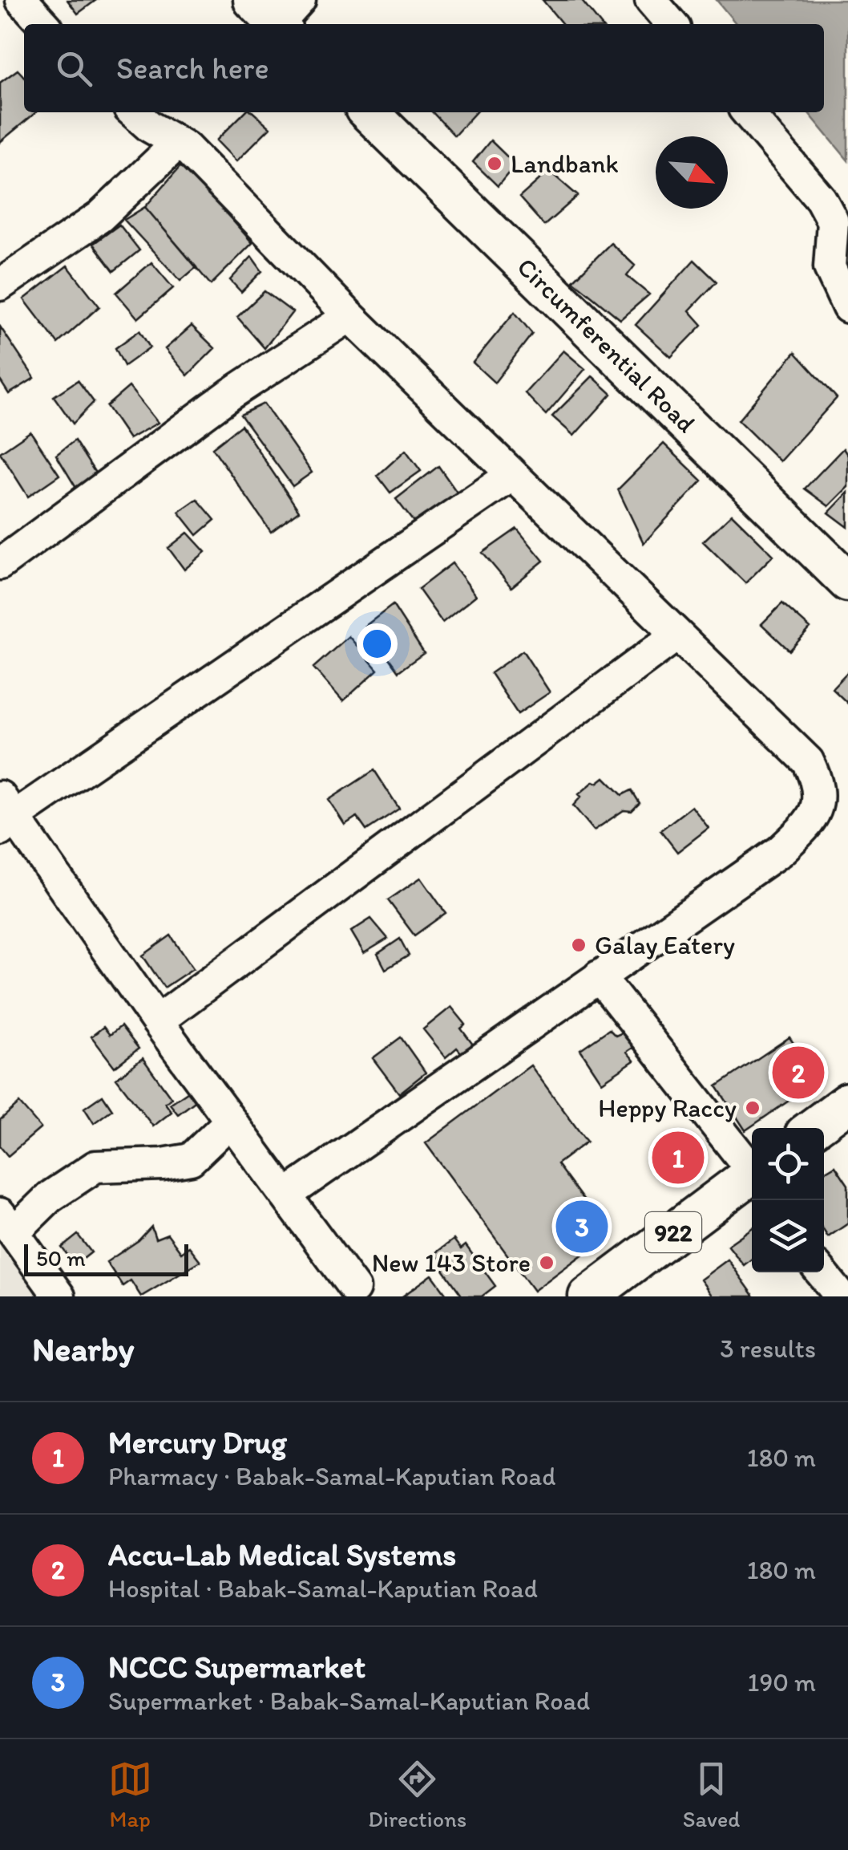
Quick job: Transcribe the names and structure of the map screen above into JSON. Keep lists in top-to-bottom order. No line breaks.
{"streets":{"main road":["Circumferential Road","922"]},"places":["Landbank","Galay Eatery","Heppy Raccy","New 143 Store"],"scale_bar":"50 m","north":"bottom right","page":{"search":"Search here","pins":["2","1","3"],"scale":"50 m","heading":["Nearby","3 results"],"list":[{"mark":"1","name":"Mercury Drug","note":"Pharmacy · Babak-Samal-Kaputian Road","value":"180 m"},{"mark":"2","name":"Accu-Lab Medical Systems","note":"Hospital · Babak-Samal-Kaputian Road","value":"180 m"},{"mark":"3","name":"NCCC Supermarket","note":"Supermarket · Babak-Samal-Kaputian Road","value":"190 m"}],"nav":["Map","Directions","Saved"]}}
